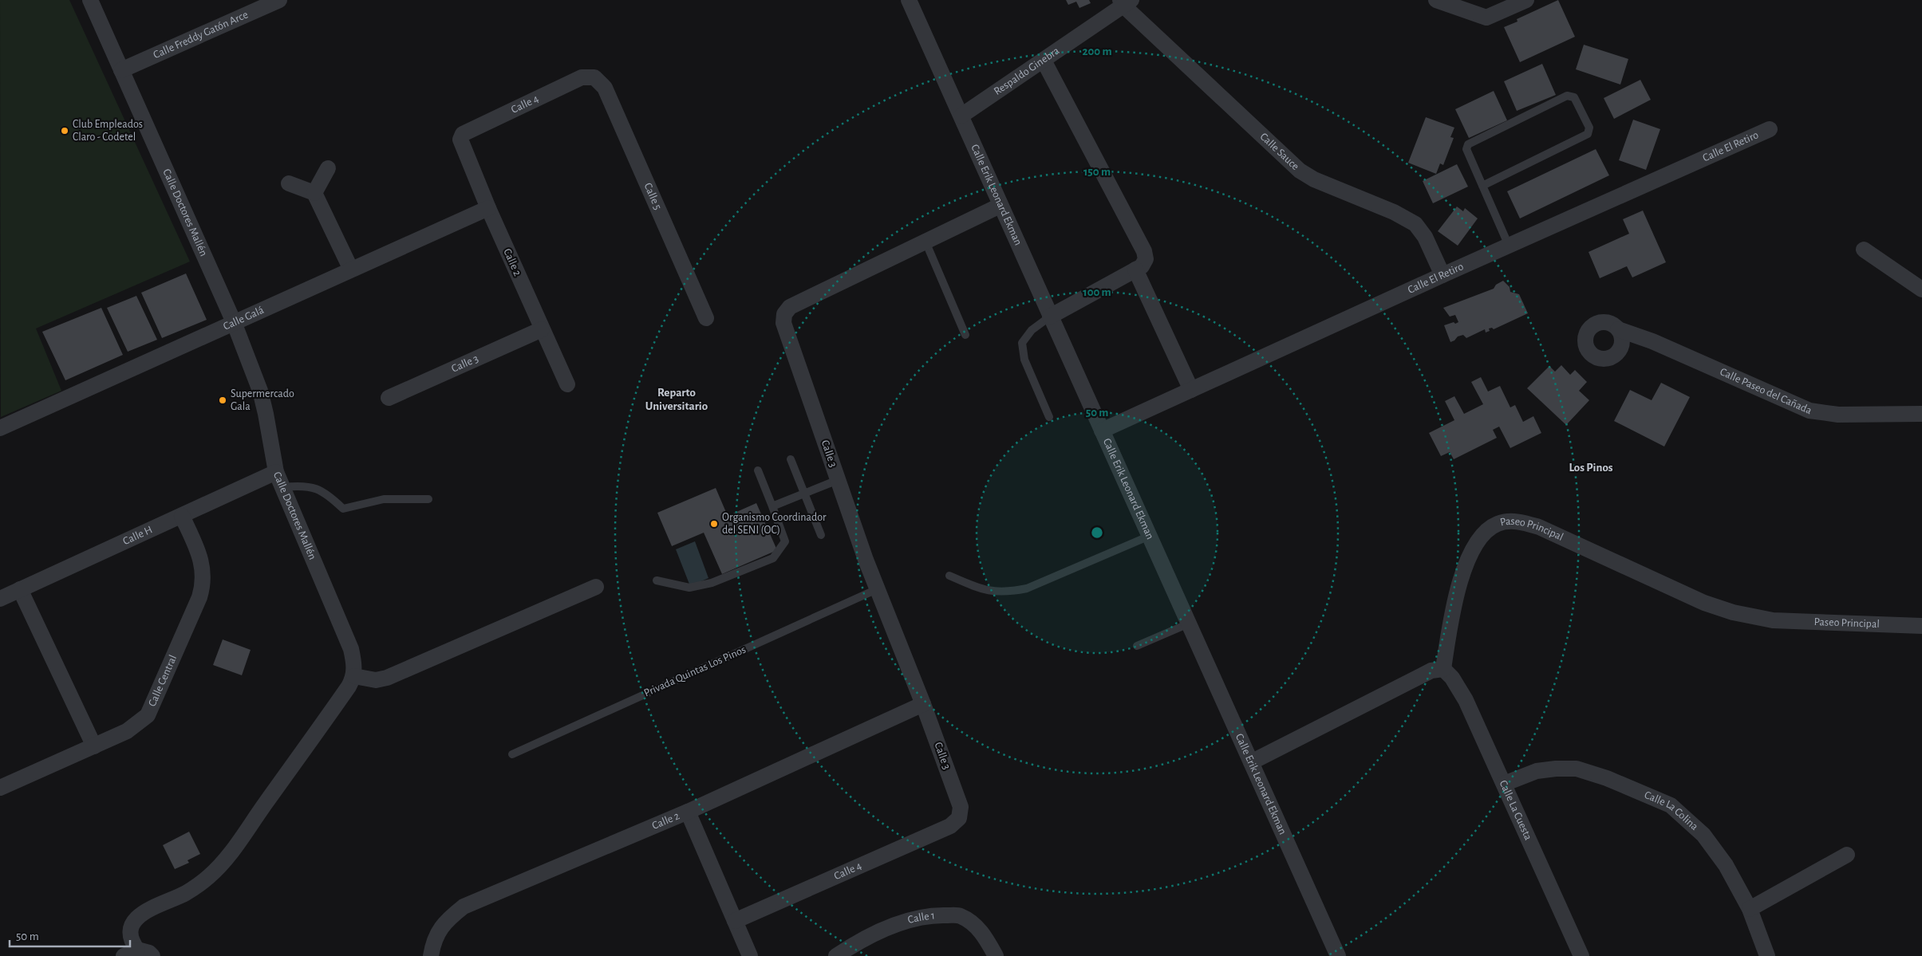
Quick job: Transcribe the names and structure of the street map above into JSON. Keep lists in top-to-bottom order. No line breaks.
{"streets":{"street":["Calle Freddy Gatón Arce","Respaldo Ginebra","Calle 4","Calle El Retiro","Calle Sauce","Calle Erik Leonard Ekman","Calle 5","Calle Doctores Mallén","Calle 2","Calle Galá","Calle 3","Calle Paseo del Cañada","Paseo Principal","Calle H","Calle Central","Calle La Cuesta","Calle La Colina","Calle 1"],"lane":["Privada Quintas Los Pinos"]},"crossings":[["Calle Freddy Gatón Arce","Calle Doctores Mallén"],["Respaldo Ginebra","Calle Sauce"],["Respaldo Ginebra","Calle Erik Leonard Ekman"],["Calle 4","Calle 5"],["Calle 4","Calle 2"],["Calle 4","Calle 3"],["Calle El Retiro","Calle Sauce"],["Calle El Retiro","Calle Erik Leonard Ekman"],["Calle Erik Leonard Ekman","Calle 3"],["Calle Doctores Mallén","Calle Galá"],["Calle Doctores Mallén","Calle H"],["Calle 2","Calle Galá"],["Calle 2","Calle 3"],["Calle 3","Privada Quintas Los Pinos"],["Paseo Principal","Calle La Cuesta"],["Calle H","Calle Central"],["Calle La Cuesta","Calle La Colina"]],"districts":["Reparto Universitario","Los Pinos"],"places":["Club Empleados Claro - Codetel","Supermercado Gala","Organismo Coordinador del SENI (OC)"],"scale_bar":"50 m","rings":["200 m","150 m","100 m","50 m"]}
